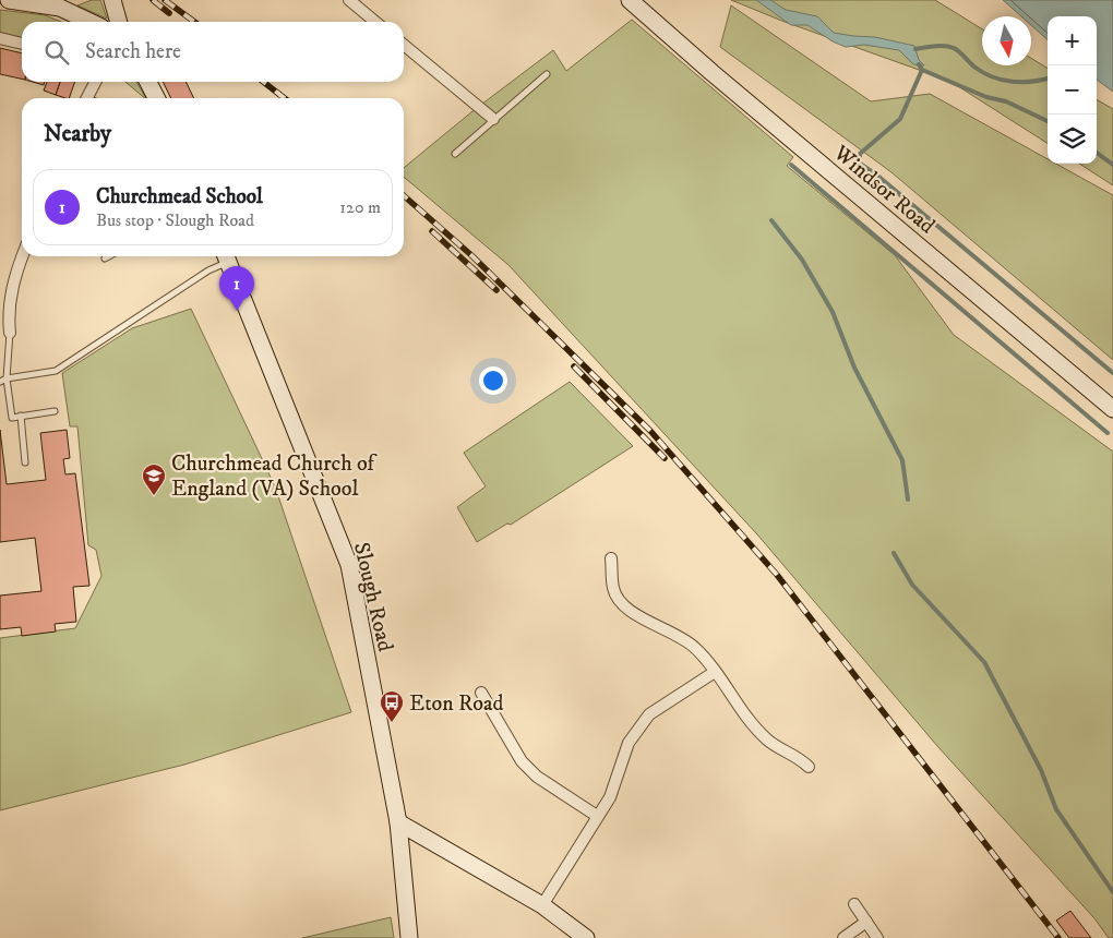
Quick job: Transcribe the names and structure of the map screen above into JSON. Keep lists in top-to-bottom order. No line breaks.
{"streets":{"main road":["Windsor Road","Slough Road"]},"places":{"school or university":["Churchmead Church of England (VA) School"],"bus stop":["Eton Road"]},"north":"bottom","page":{"map_buttons":["+","−"],"search":"Search here","heading":"Nearby","list":[{"mark":"1","name":"Churchmead School","note":"Bus stop · Slough Road","value":"120 m"}],"pins":"1"}}
